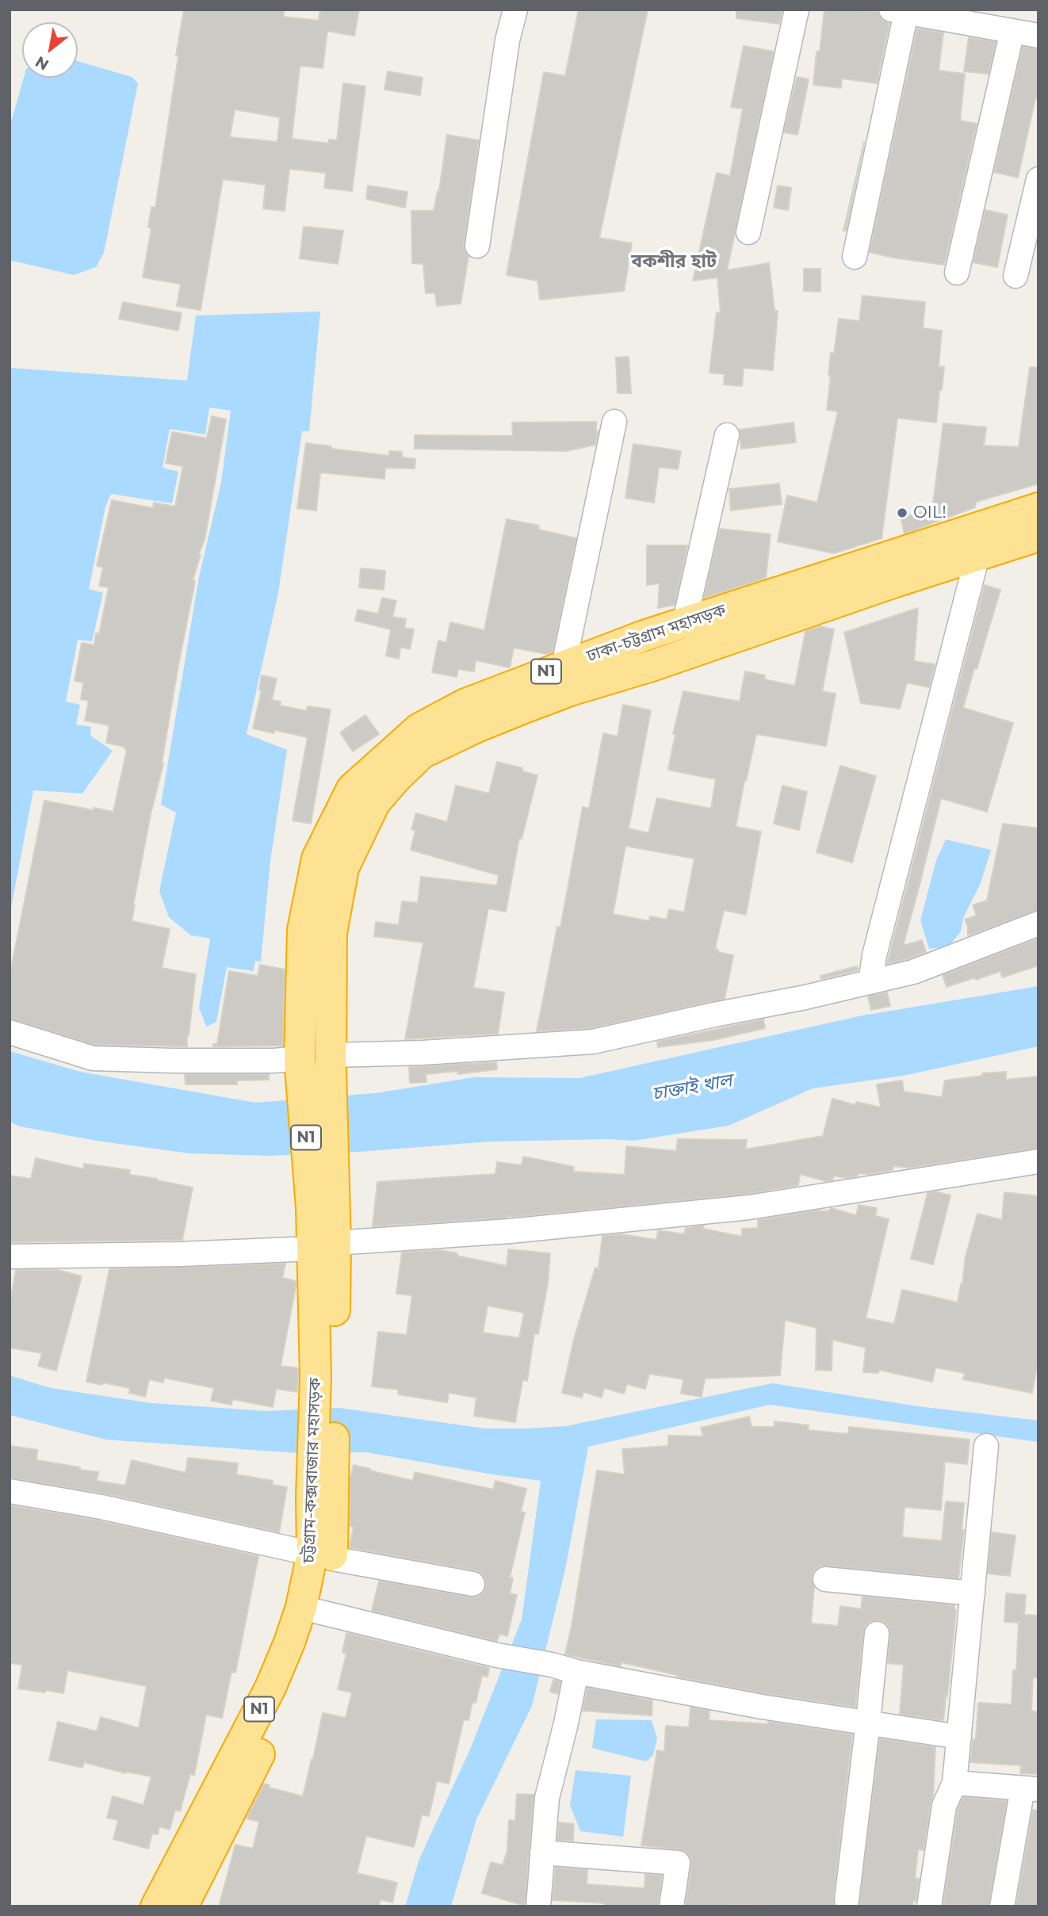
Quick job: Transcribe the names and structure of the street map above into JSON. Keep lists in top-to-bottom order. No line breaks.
{"streets":{"highway":["ঢাকা-চট্টগ্রাম মহাসড়ক","N1","চট্টগ্রাম-কক্সবাজার মহাসড়ক"]},"crossings":[["ঢাকা-চট্টগ্রাম মহাসড়ক","চট্টগ্রাম-কক্সবাজার মহাসড়ক"]],"districts":["বকশীর হাট"],"water":["চাক্তাই খাল"],"places":["OIL!"],"north":"bottom left"}
